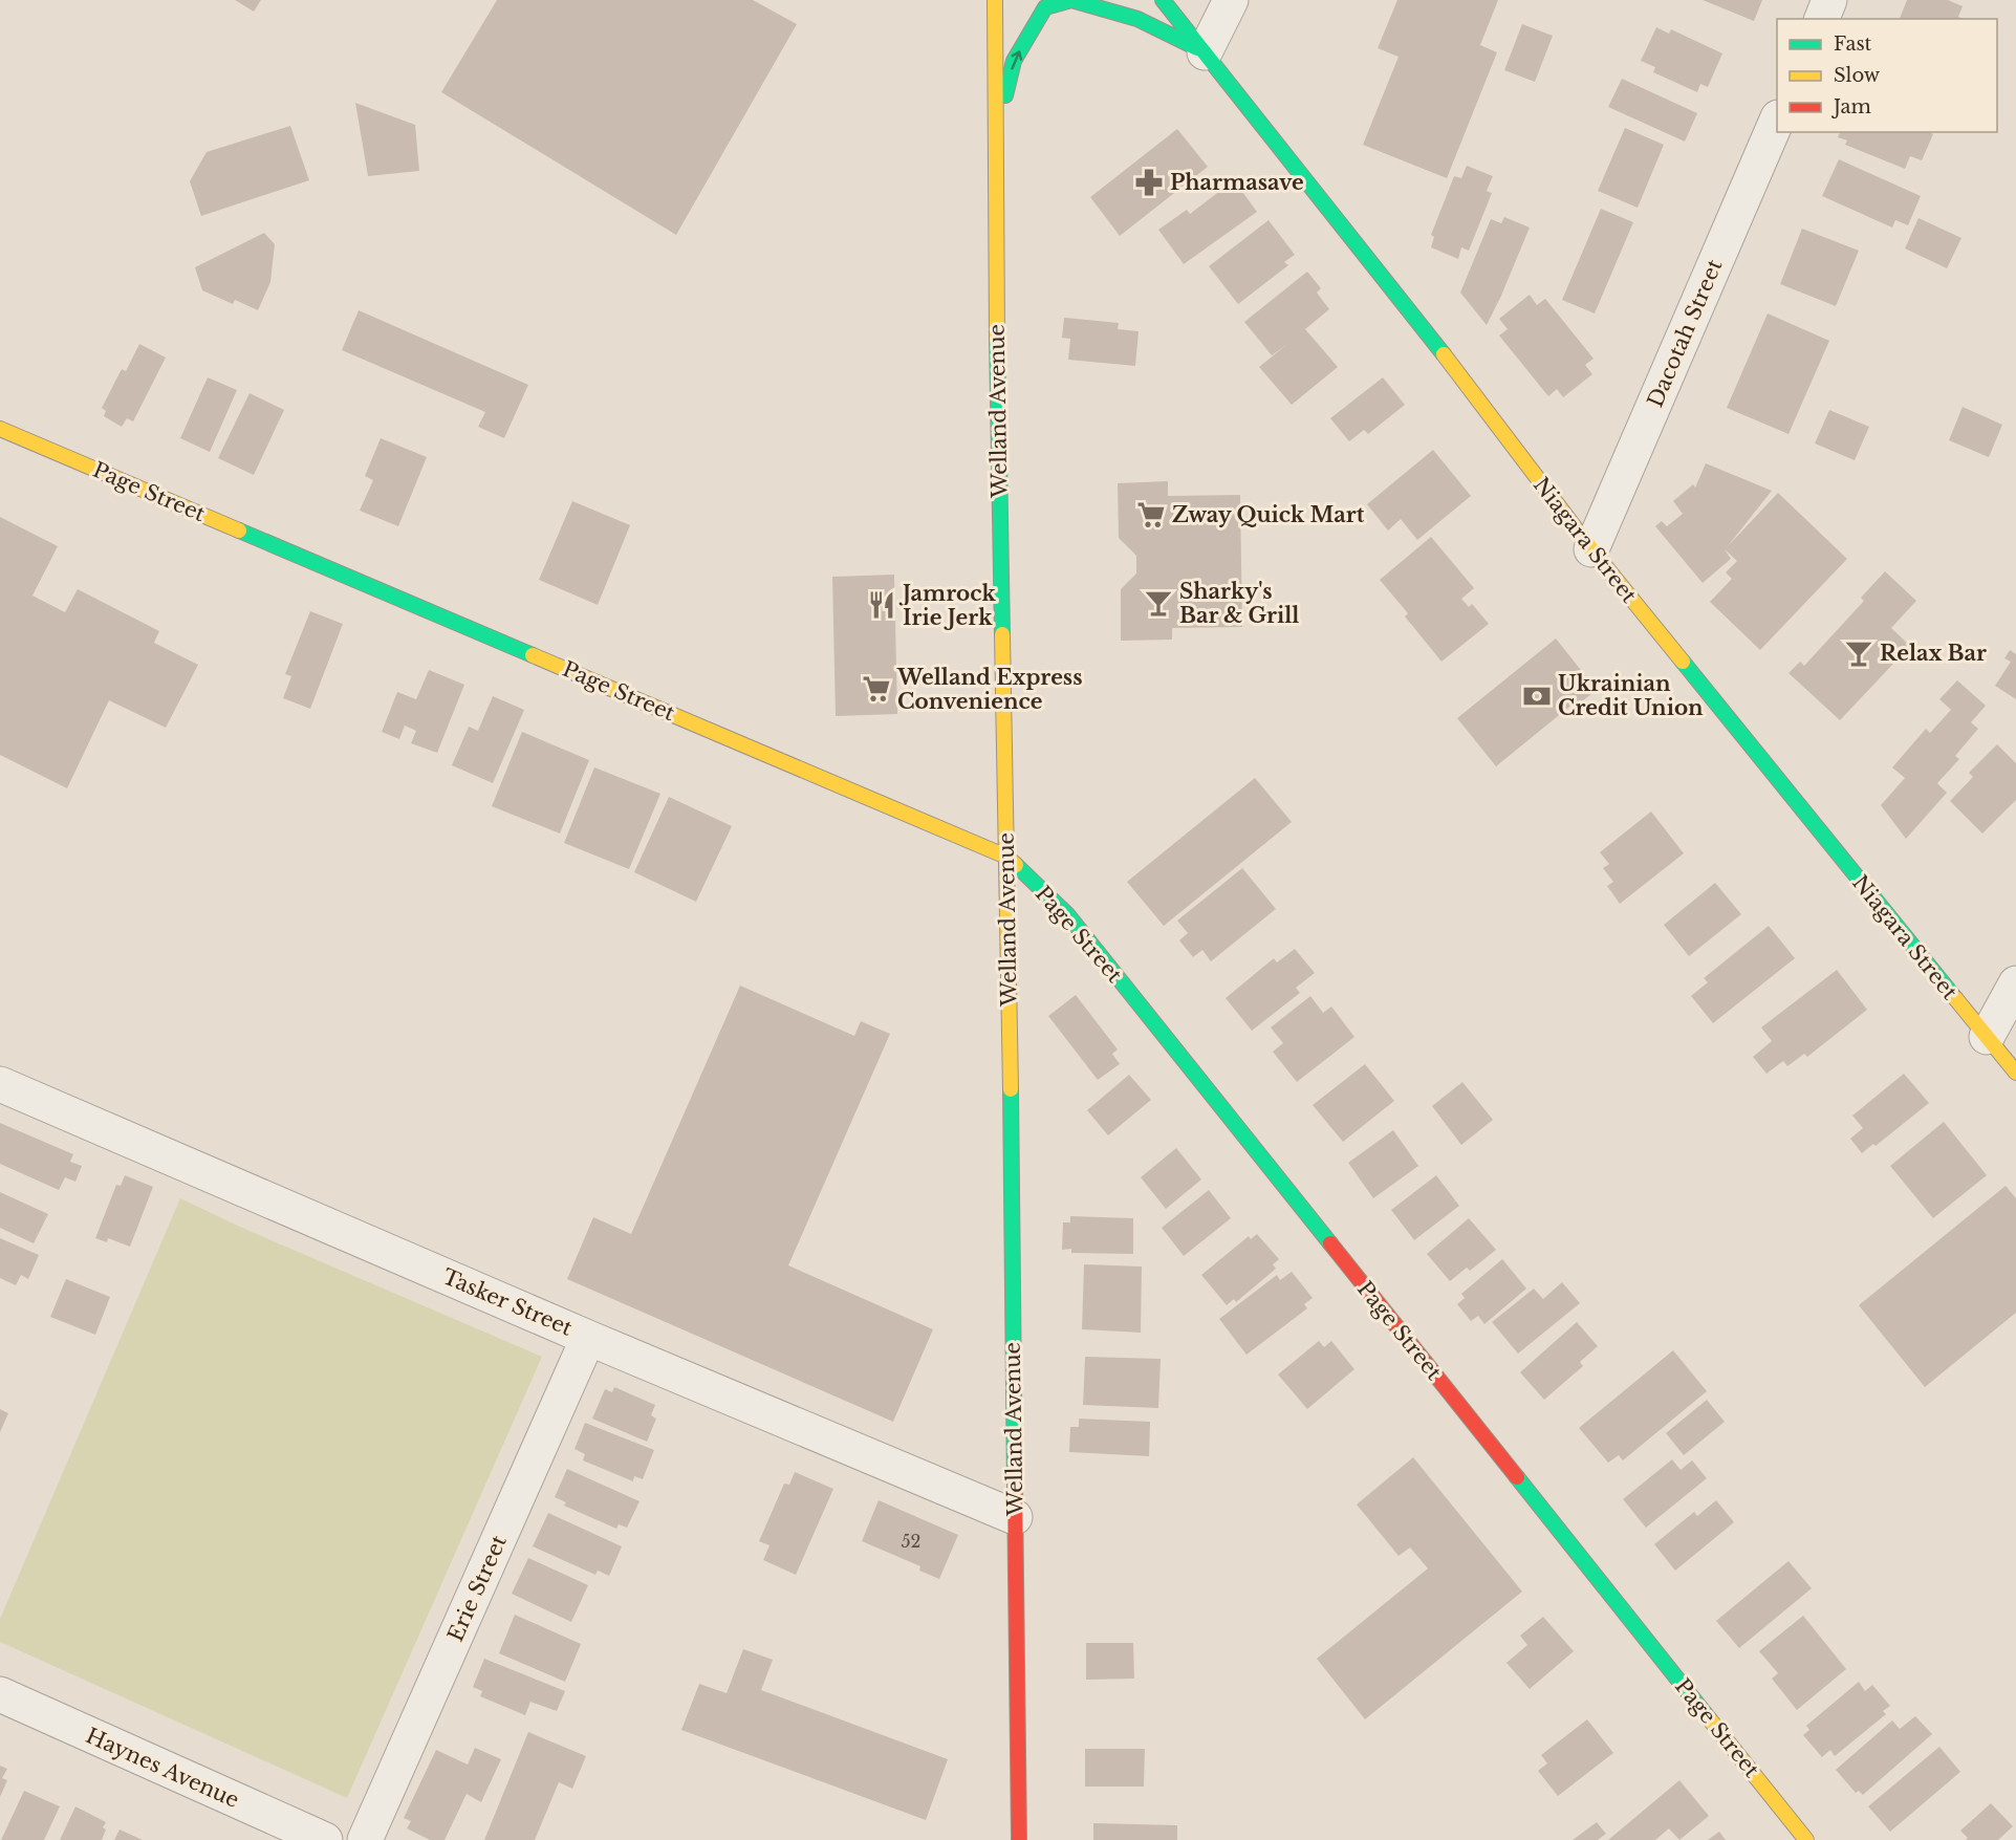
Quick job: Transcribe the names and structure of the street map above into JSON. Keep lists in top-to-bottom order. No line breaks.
{"streets":{"main road":["Welland Avenue","Page Street","Niagara Street"],"street":["Dacotah Street","Tasker Street","Erie Street","Haynes Avenue"]},"crossings":[["Dacotah Street","Niagara Street"],["Welland Avenue","Page Street"],["Welland Avenue","Tasker Street"],["Tasker Street","Erie Street"]],"places":{"pharmacy":["Pharmasave"],"supermarket":["Zway Quick Mart","Welland Express Convenience"],"bar":["Sharky's Bar & Grill","Relax Bar"],"restaurant":["Jamrock Irie Jerk"],"bank":["Ukrainian Credit Union"]},"house_numbers":["52"],"legend":["Fast","Slow","Jam"]}
